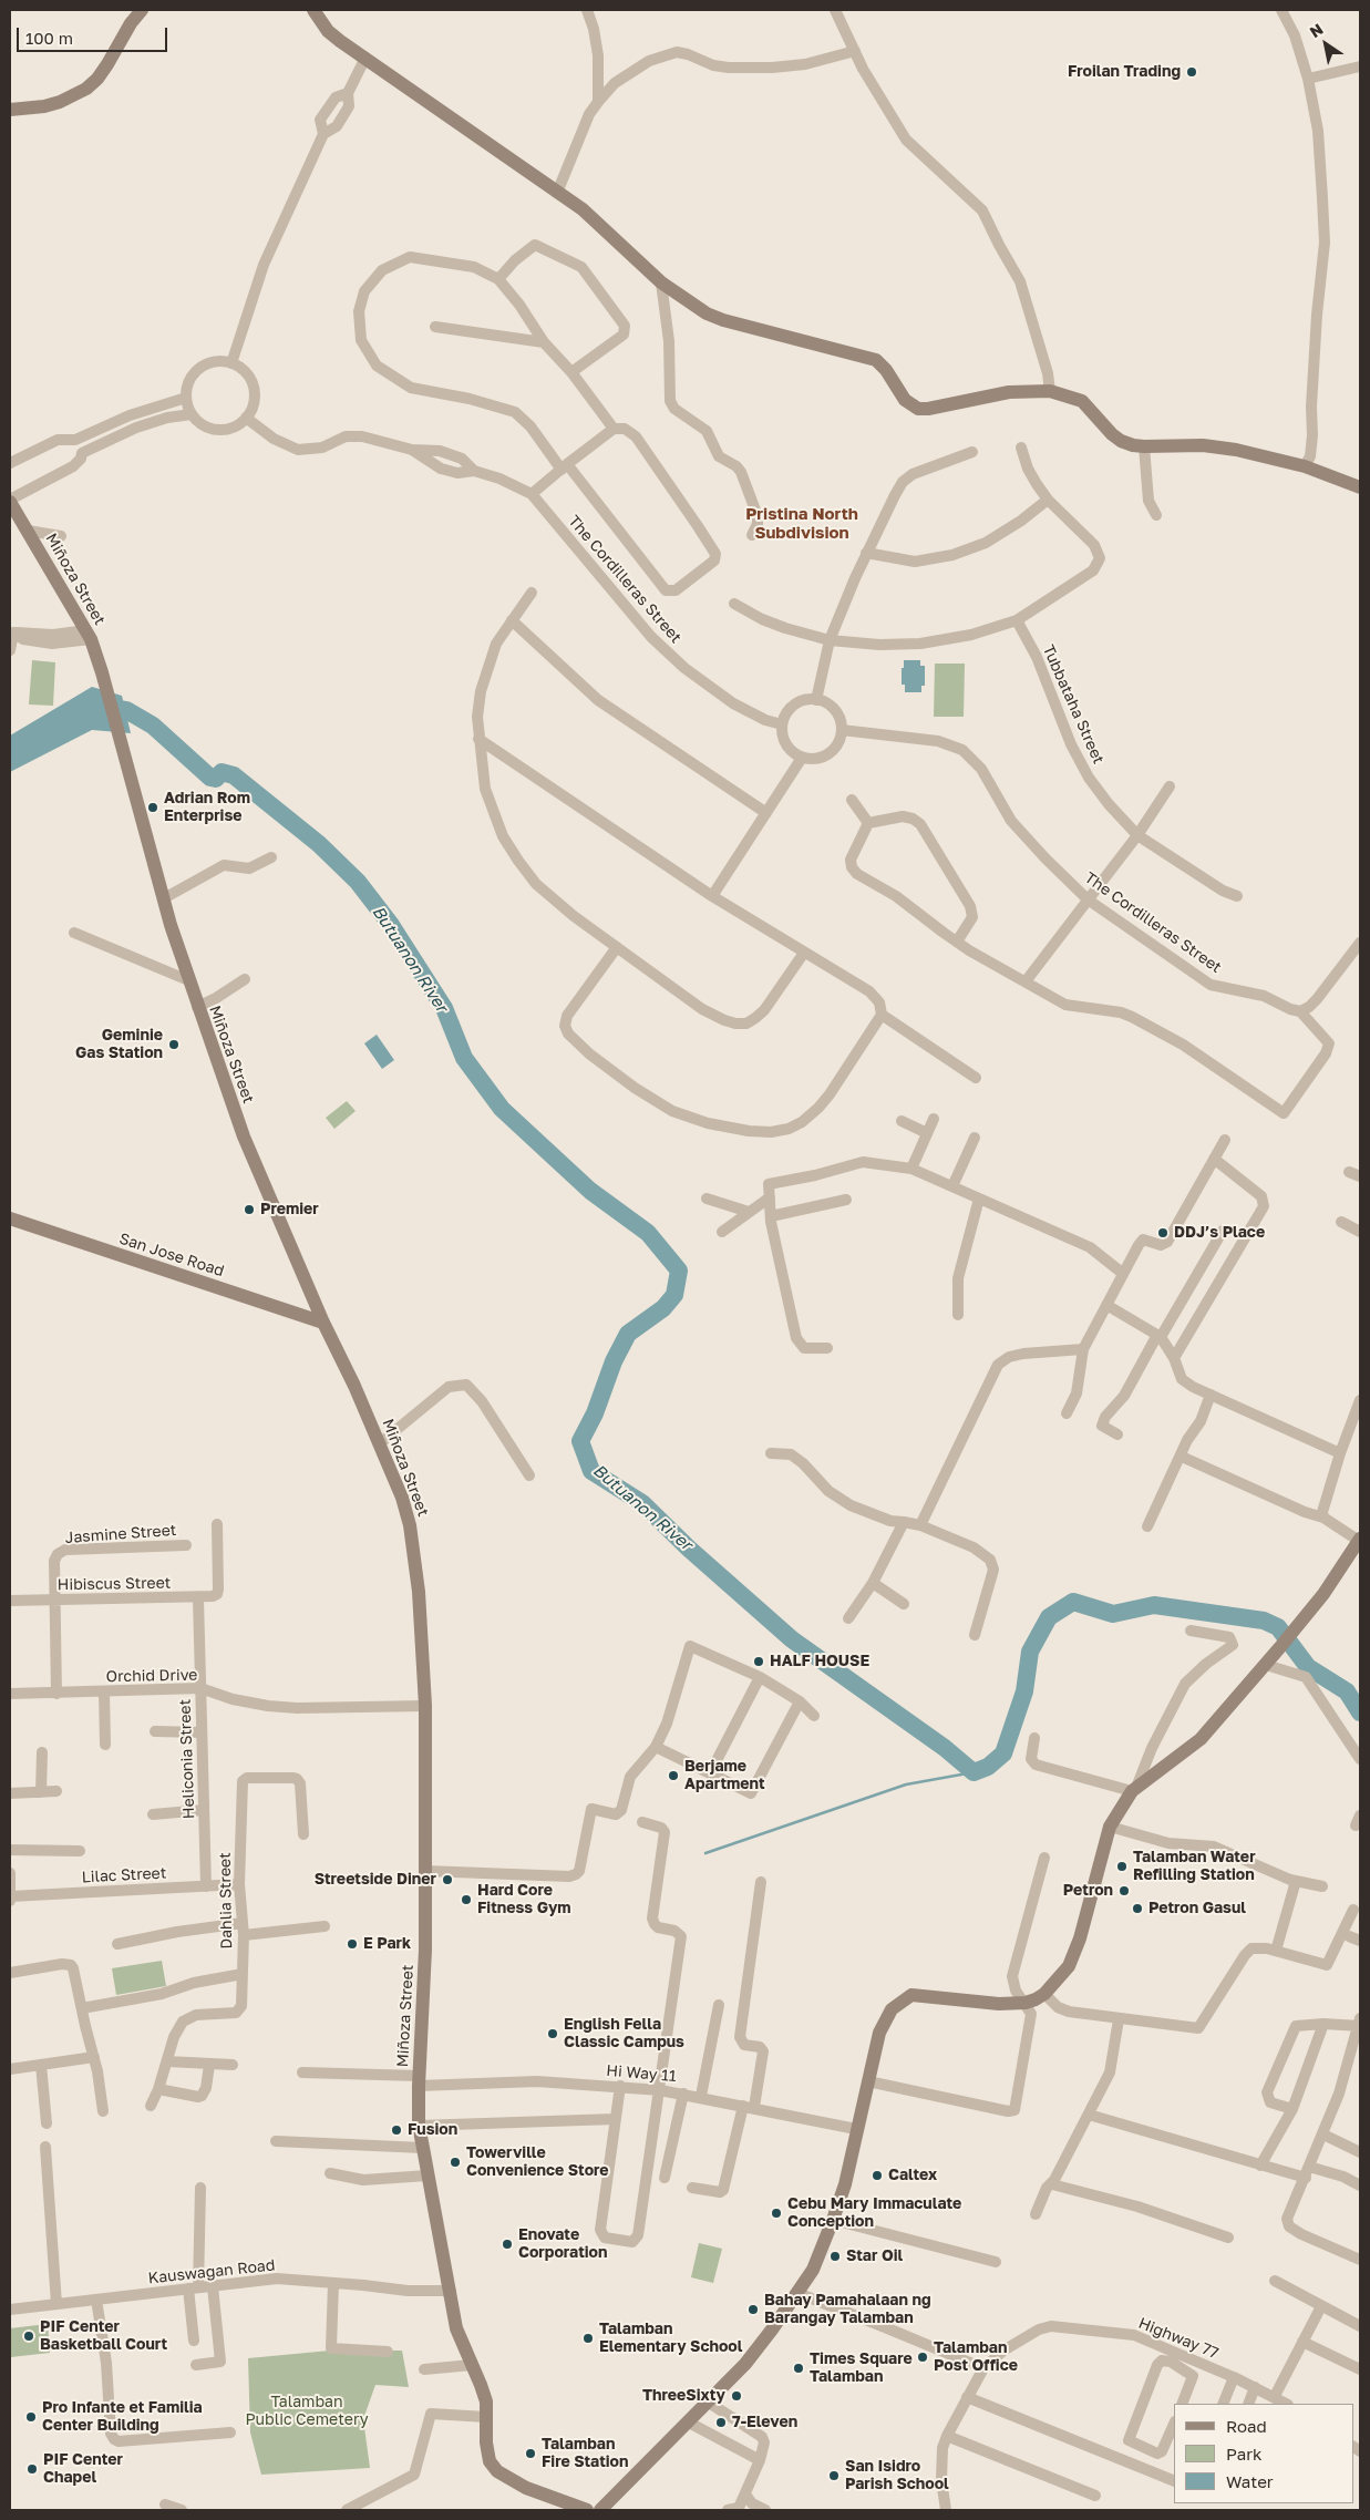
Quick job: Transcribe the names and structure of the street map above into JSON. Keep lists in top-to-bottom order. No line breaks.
{"streets":{"main road":["Miñoza Street","San Jose Road"],"street":["The Cordilleras Street","Tubbataha Street","Jasmine Street","Hibiscus Street","Orchid Drive","Heliconia Street","Lilac Street","Dahlia Street","Hi Way 11","Kauswagan Road","Highway 77"]},"crossings":[["Miñoza Street","San Jose Road"],["Miñoza Street","Orchid Drive"],["Miñoza Street","Hi Way 11"],["Miñoza Street","Kauswagan Road"],["Jasmine Street","Hibiscus Street"],["Hibiscus Street","Heliconia Street"],["Orchid Drive","Heliconia Street"],["Heliconia Street","Lilac Street"],["Lilac Street","Dahlia Street"]],"districts":["Pristina North Subdivision"],"water":["Butuanon River"],"parks":["Talamban Public Cemetery"],"places":["Froilan Trading","Adrian Rom Enterprise","Geminie Gas Station","Premier","DDJ’s Place","HALF HOUSE","Berjame Apartment","Talamban Water Refilling Station","Streetside Diner","Petron","Hard Core Fitness Gym","Petron Gasul","E Park","English Fella Classic Campus","Fusion","Towerville Convenience Store","Caltex","Cebu Mary Immaculate Conception","Enovate Corporation","Star Oil","Bahay Pamahalaan ng Barangay Talamban","PIF Center Basketball Court","Talamban Elementary School","Talamban Post Office","Times Square Talamban","ThreeSixty","Pro Infante et Familia Center Building","7-Eleven","Talamban Fire Station","PIF Center Chapel","San Isidro Parish School"],"legend":["Road","Park","Water"],"scale_bar":"100 m","north":"top left"}
